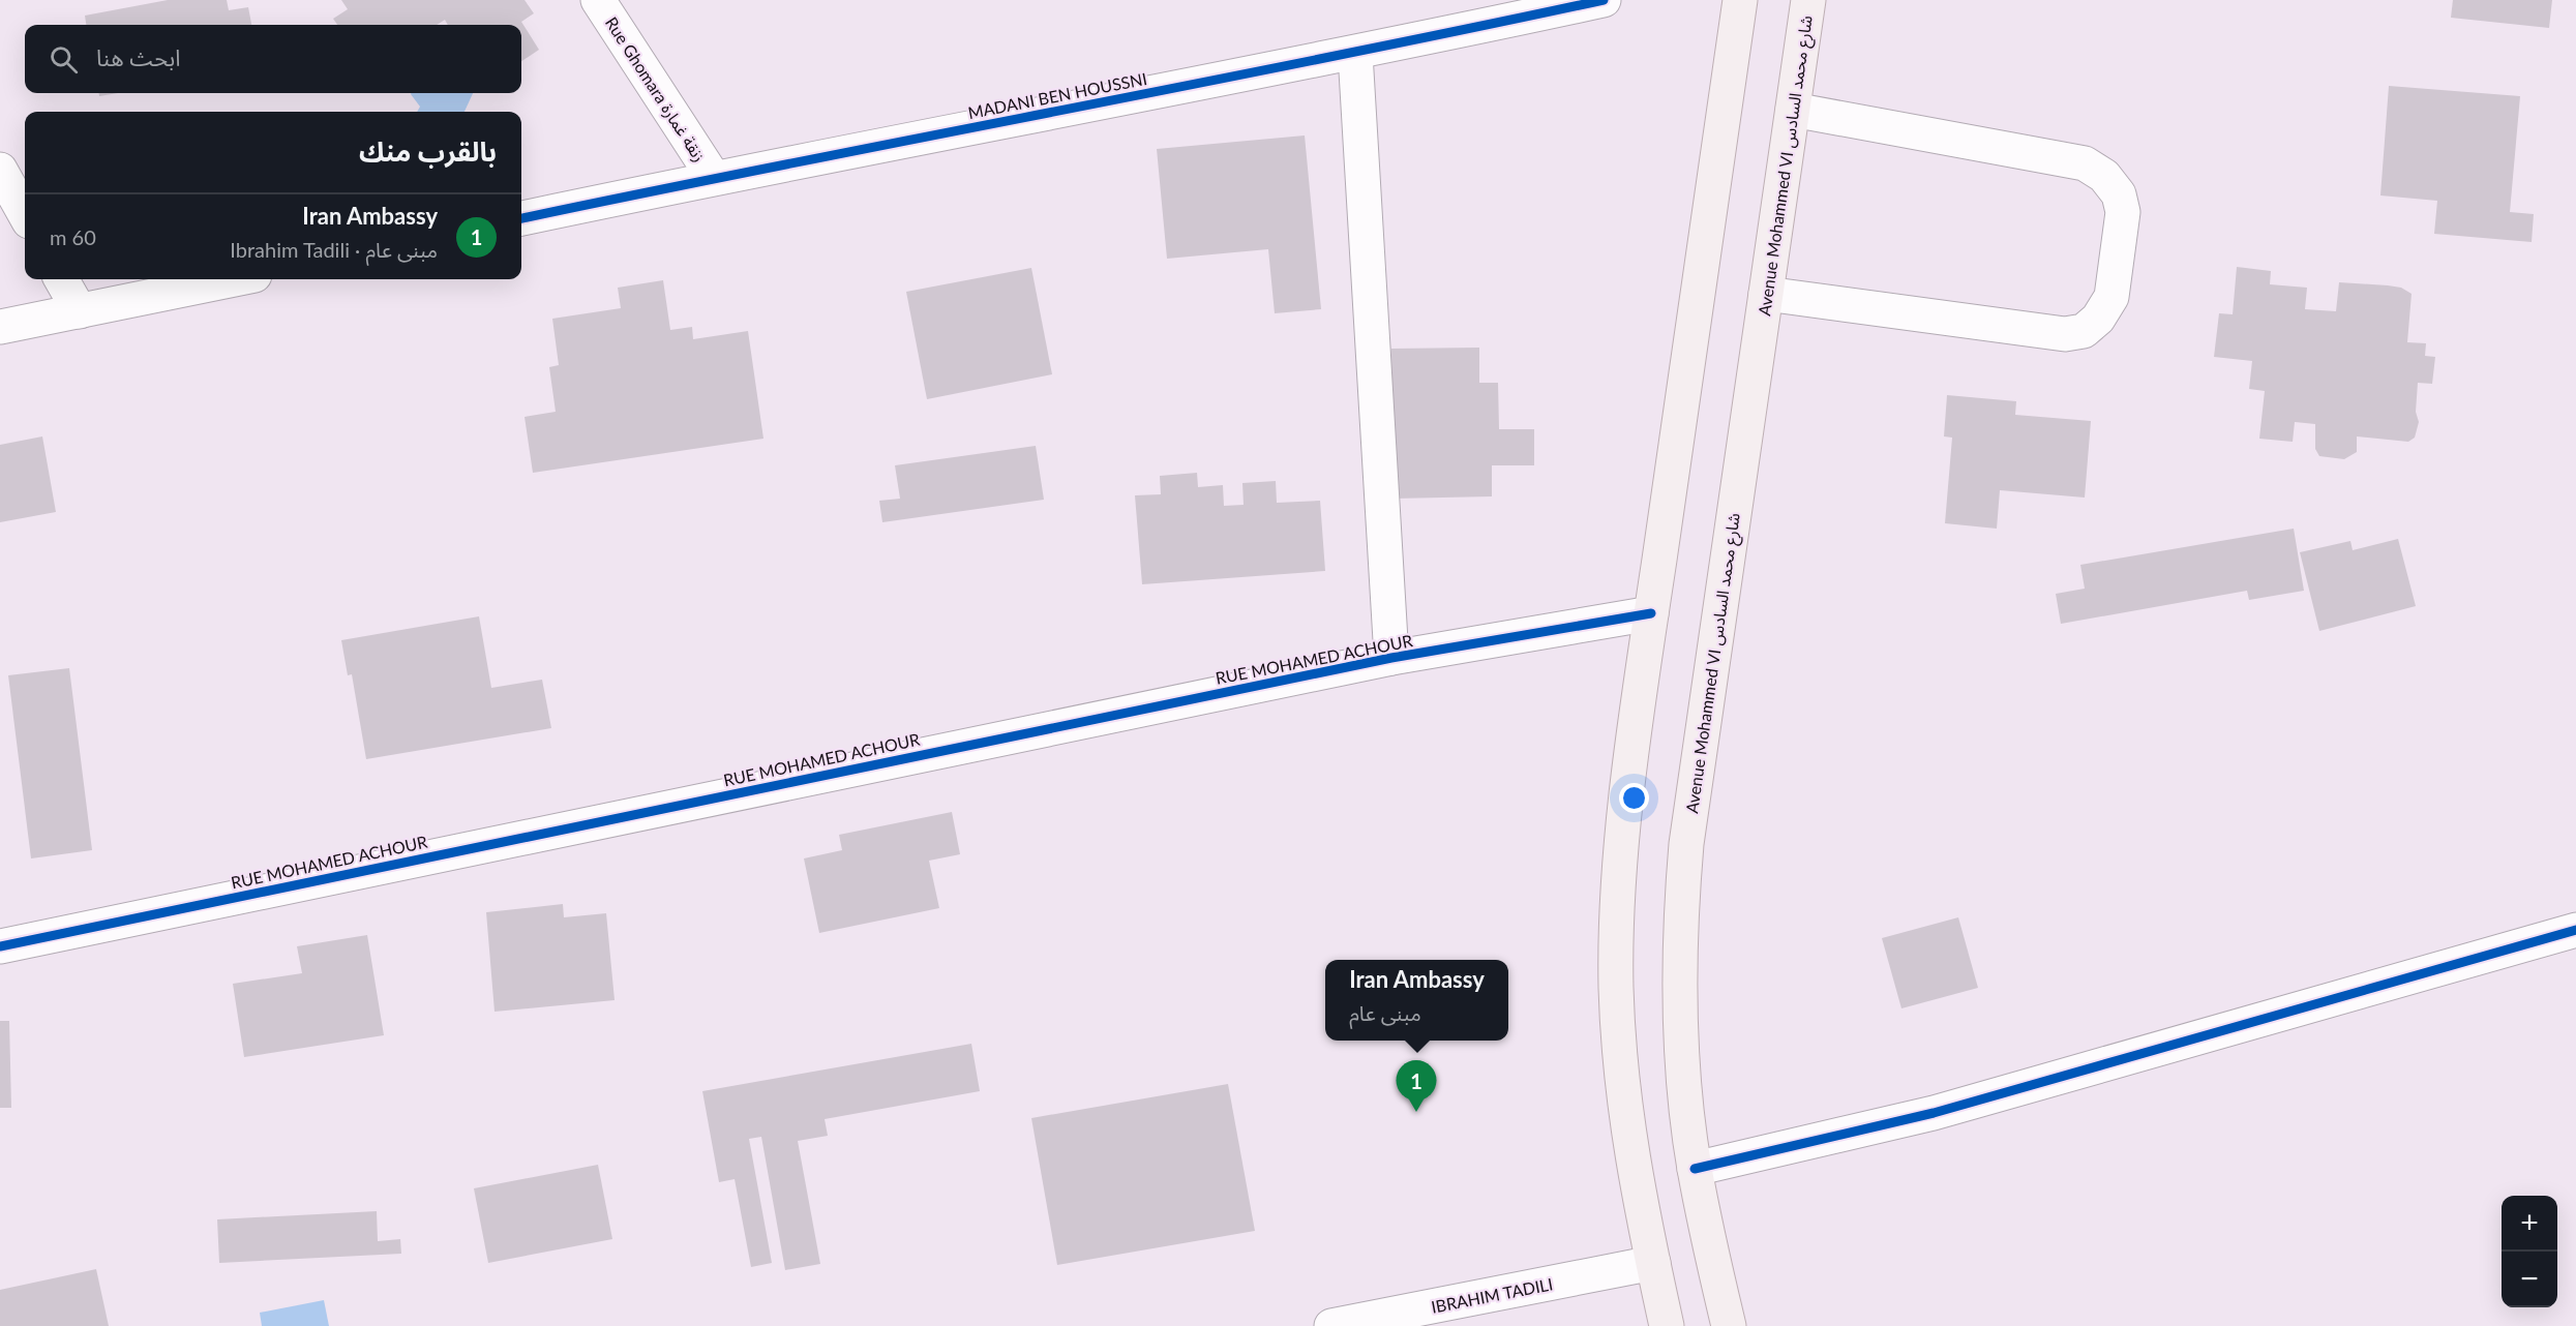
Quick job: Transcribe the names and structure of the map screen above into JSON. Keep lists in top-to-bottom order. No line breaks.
{"streets":{"main road":["Avenue Mohammed VI شارع محمد السادس"],"street":["Rue Ghomara زنقة غمارة","MADANI BEN HOUSSNI","RUE MOHAMED ACHOUR","IBRAHIM TADILI"]},"crossings":[["Rue Ghomara زنقة غمارة","MADANI BEN HOUSSNI"]],"page":{"search":"ابحث هنا","heading":"بالقرب منك","list":[{"mark":"1","name":"Iran Ambassy","note":"مبنى عام · Ibrahim Tadili","value":"60 m"}],"popup":["Iran Ambassy","مبنى عام"],"pins":"1","map_buttons":["+","−"]}}
